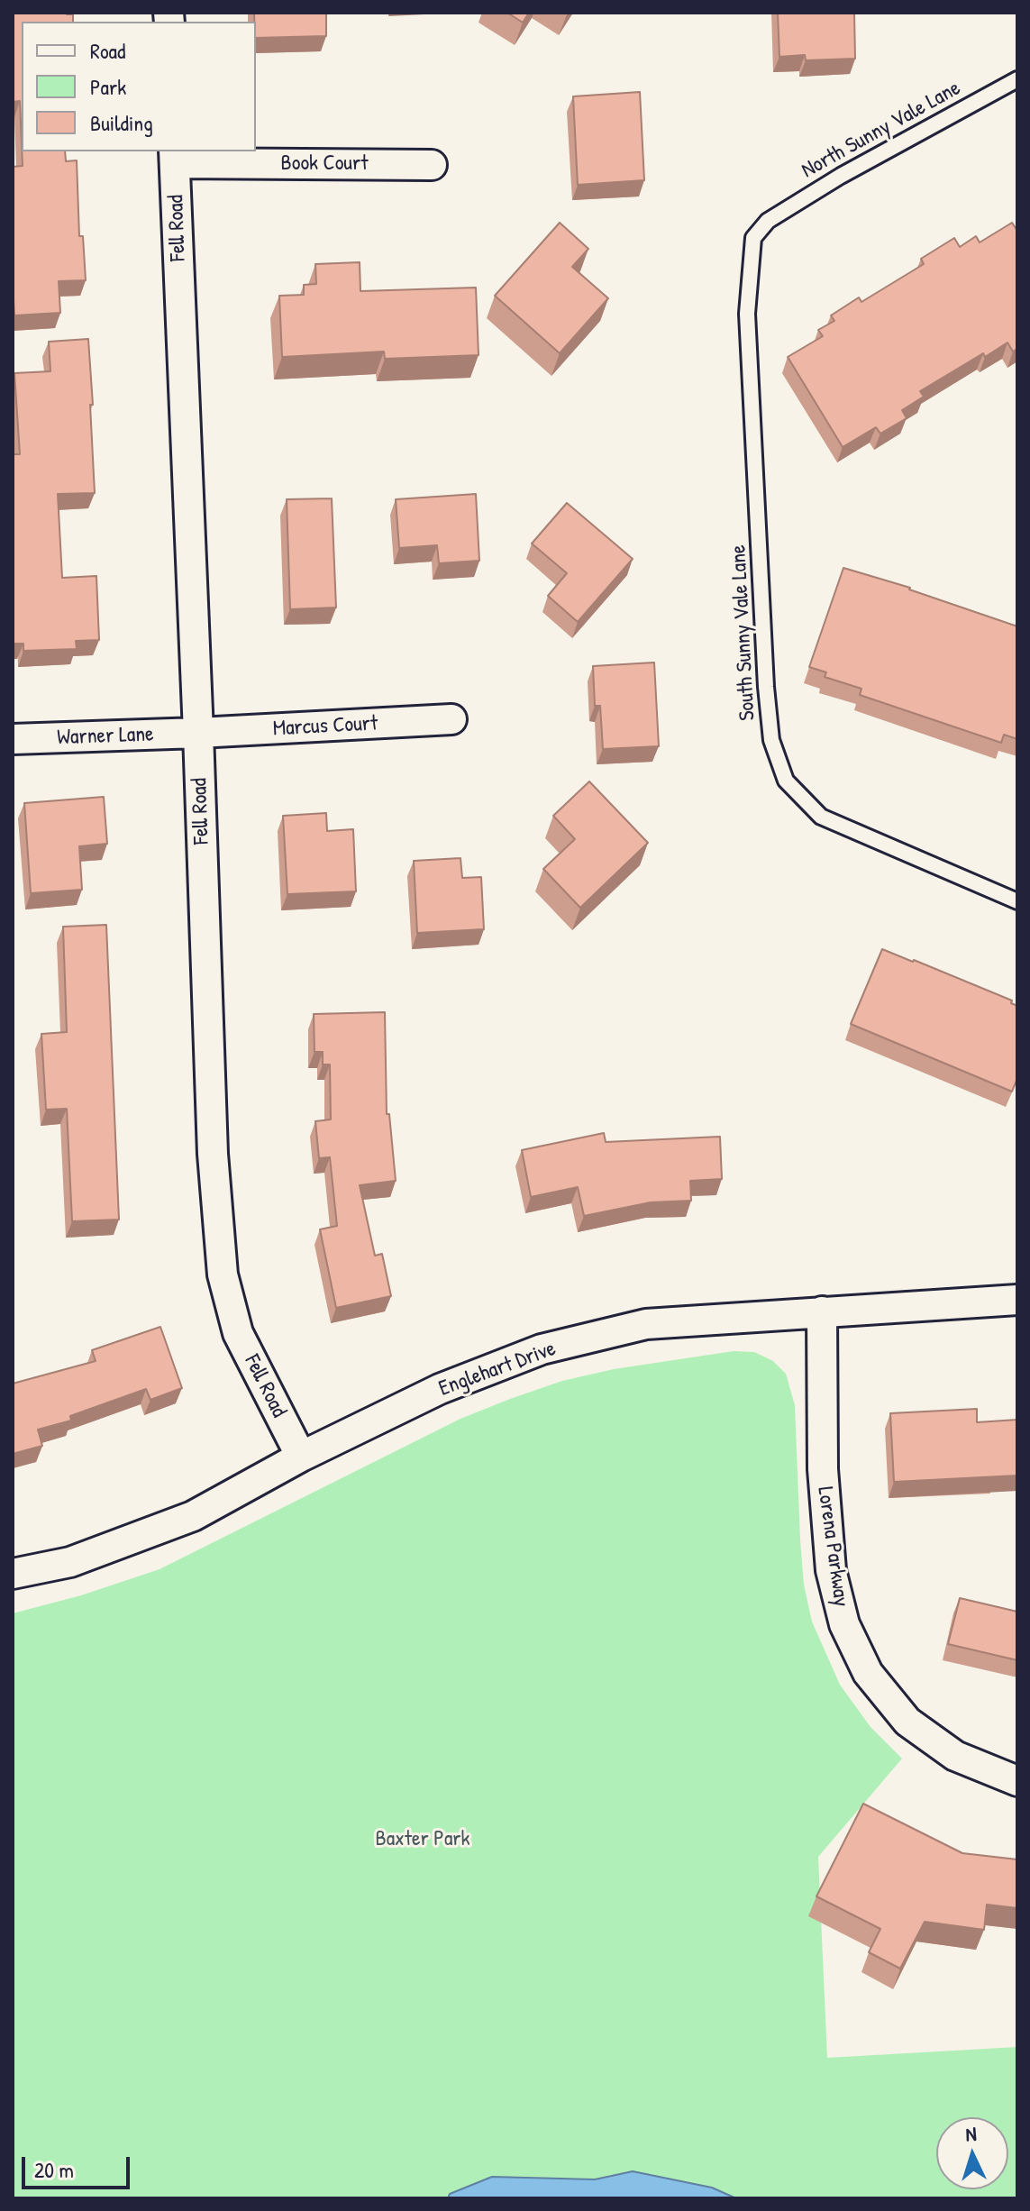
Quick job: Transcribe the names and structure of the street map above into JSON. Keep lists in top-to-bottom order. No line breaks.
{"streets":{"street":["Book Court","Fell Road","Marcus Court","Warner Lane","Englehart Drive","Lorena Parkway"],"lane":["North Sunny Vale Lane","South Sunny Vale Lane"]},"crossings":[["North Sunny Vale Lane","South Sunny Vale Lane"],["Book Court","Fell Road"],["Fell Road","Marcus Court"],["Fell Road","Warner Lane"],["Fell Road","Englehart Drive"],["Marcus Court","Warner Lane"],["Englehart Drive","Lorena Parkway"]],"parks":["Baxter Park"],"legend":["Road","Park","Building"],"scale_bar":"20 m","north":"top"}
